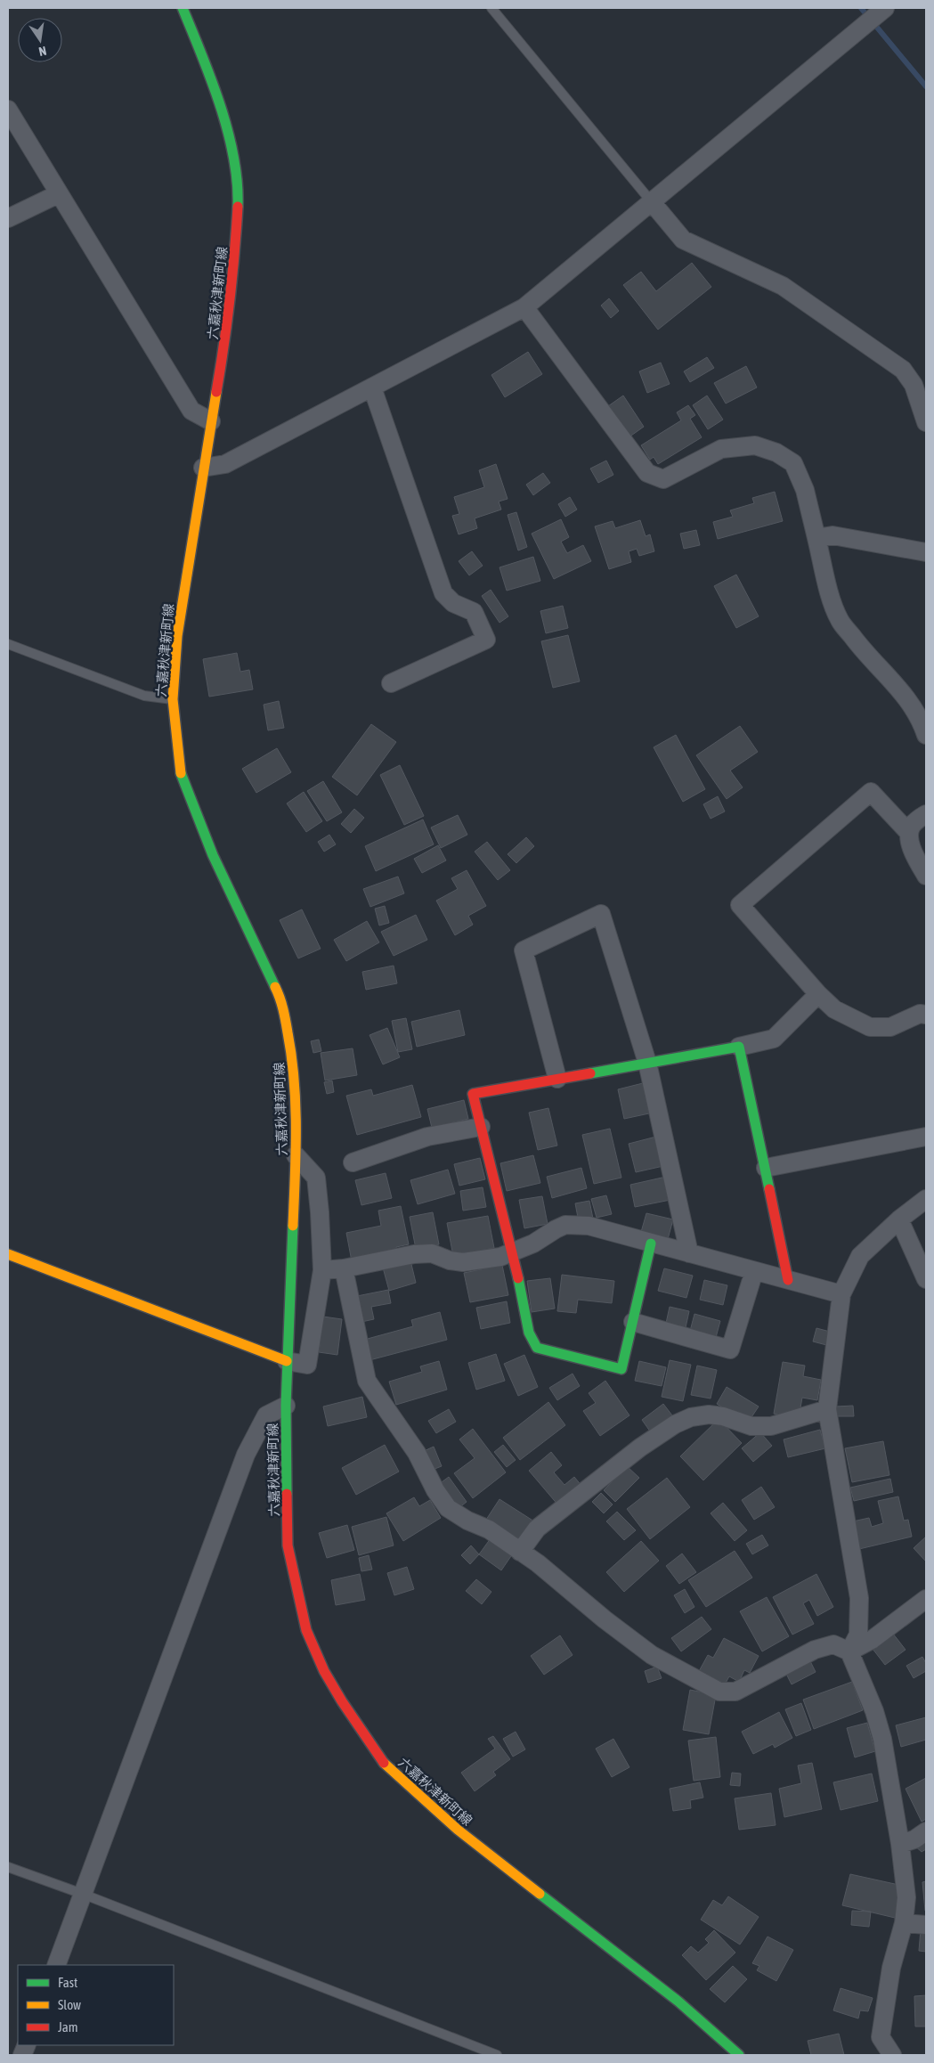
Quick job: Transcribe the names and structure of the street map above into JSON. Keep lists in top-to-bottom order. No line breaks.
{"streets":{"main road":["六嘉秋津新町線"]},"legend":["Fast","Slow","Jam"],"north":"bottom"}
